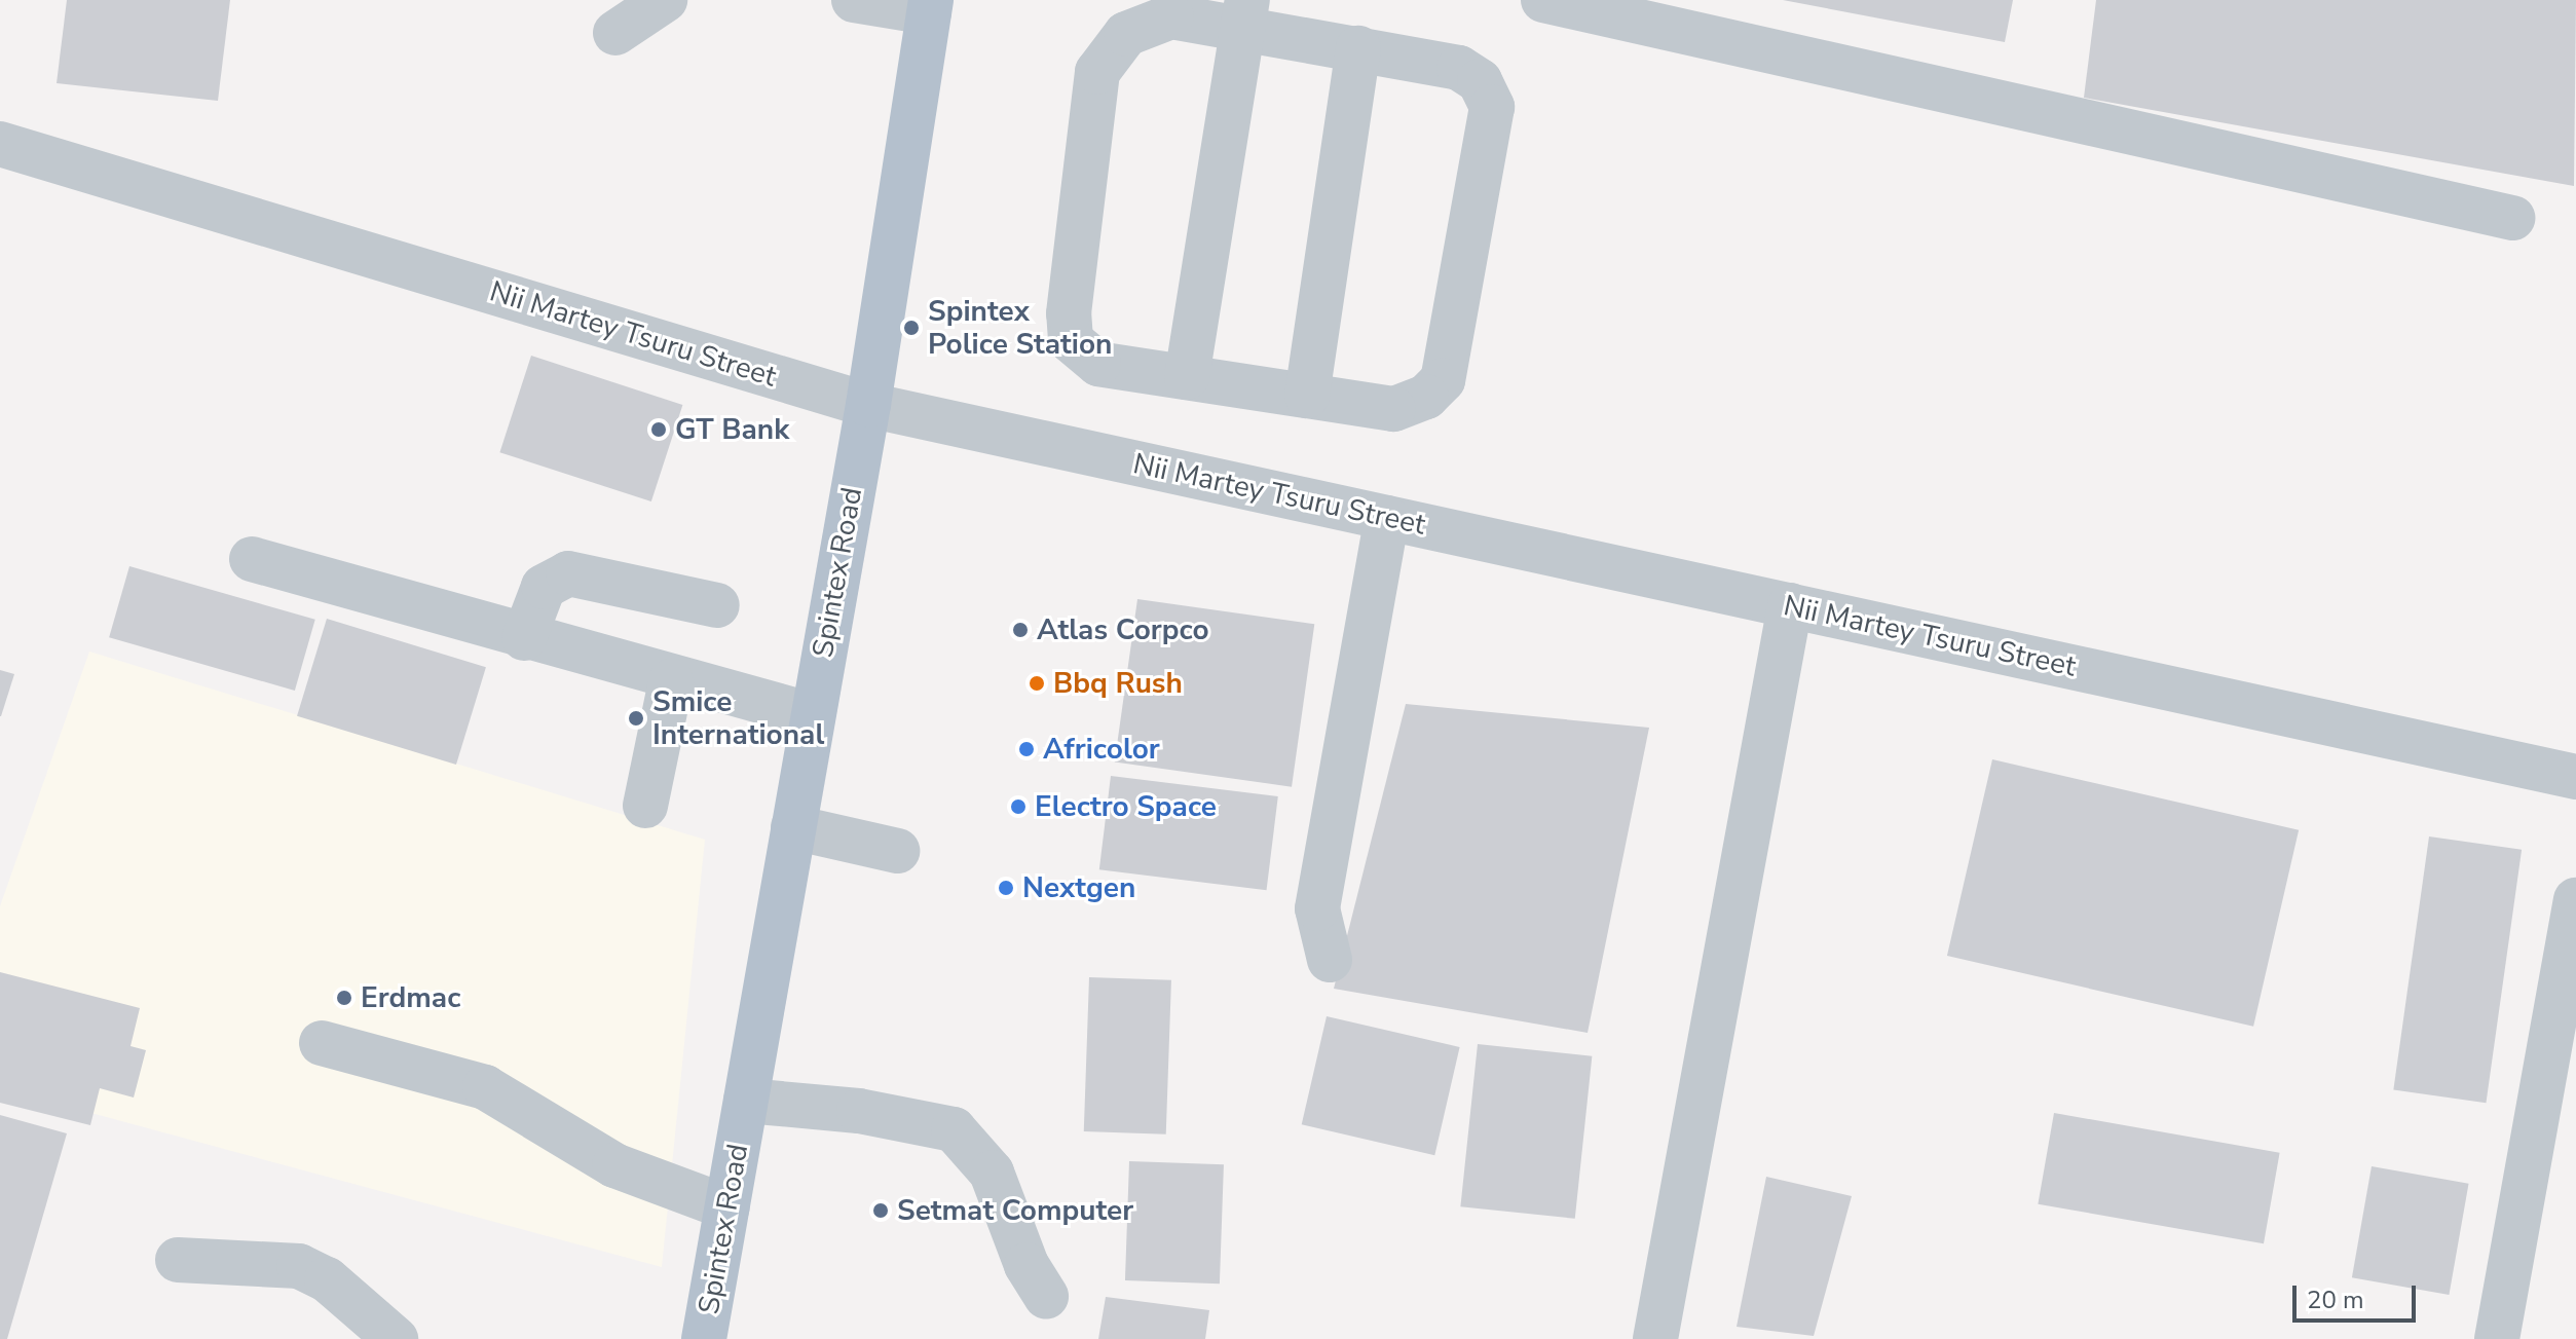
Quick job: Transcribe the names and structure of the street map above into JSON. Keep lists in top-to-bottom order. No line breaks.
{"streets":{"main road":["Spintex Road"],"street":["Nii Martey Tsuru Street"]},"crossings":[["Nii Martey Tsuru Street","Spintex Road"]],"places":["Spintex Police Station","GT Bank","Atlas Corpco","Bbq Rush","Smice International","Africolor","Electro Space","Nextgen","Erdmac","Setmat Computer"],"scale_bar":"20 m"}
